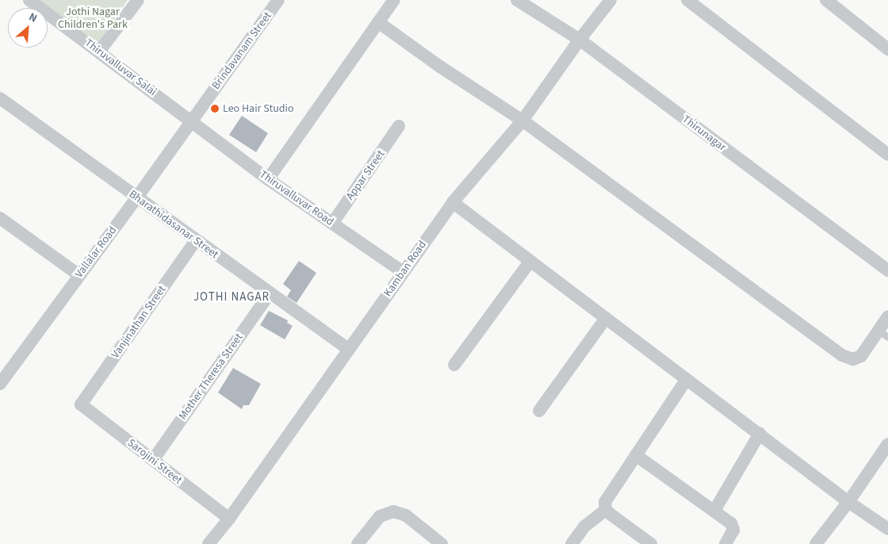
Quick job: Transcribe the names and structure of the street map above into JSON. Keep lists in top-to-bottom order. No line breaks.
{"streets":{"street":["Brindavanam Street","Thiruvalluvar Salai","Thirunagar","Appar Street","Thiruvalluvar Road","Bharathidasanar Street","Vallalar Road","Kamban Road","Vanjinathan Street","Mother Theresa Street","Sarojini Street"]},"crossings":[["Brindavanam Street","Thiruvalluvar Salai"],["Brindavanam Street","Thiruvalluvar Road"],["Brindavanam Street","Vallalar Road"],["Thiruvalluvar Salai","Thiruvalluvar Road"],["Thiruvalluvar Salai","Vallalar Road"],["Thirunagar","Kamban Road"],["Appar Street","Thiruvalluvar Road"],["Thiruvalluvar Road","Vallalar Road"],["Thiruvalluvar Road","Kamban Road"],["Bharathidasanar Street","Vallalar Road"],["Bharathidasanar Street","Kamban Road"],["Bharathidasanar Street","Vanjinathan Street"],["Bharathidasanar Street","Mother Theresa Street"],["Kamban Road","Sarojini Street"],["Vanjinathan Street","Sarojini Street"],["Mother Theresa Street","Sarojini Street"]],"districts":["JOTHI NAGAR"],"parks":["Jothi Nagar Children's Park"],"places":["Leo Hair Studio"],"north":"top right"}
